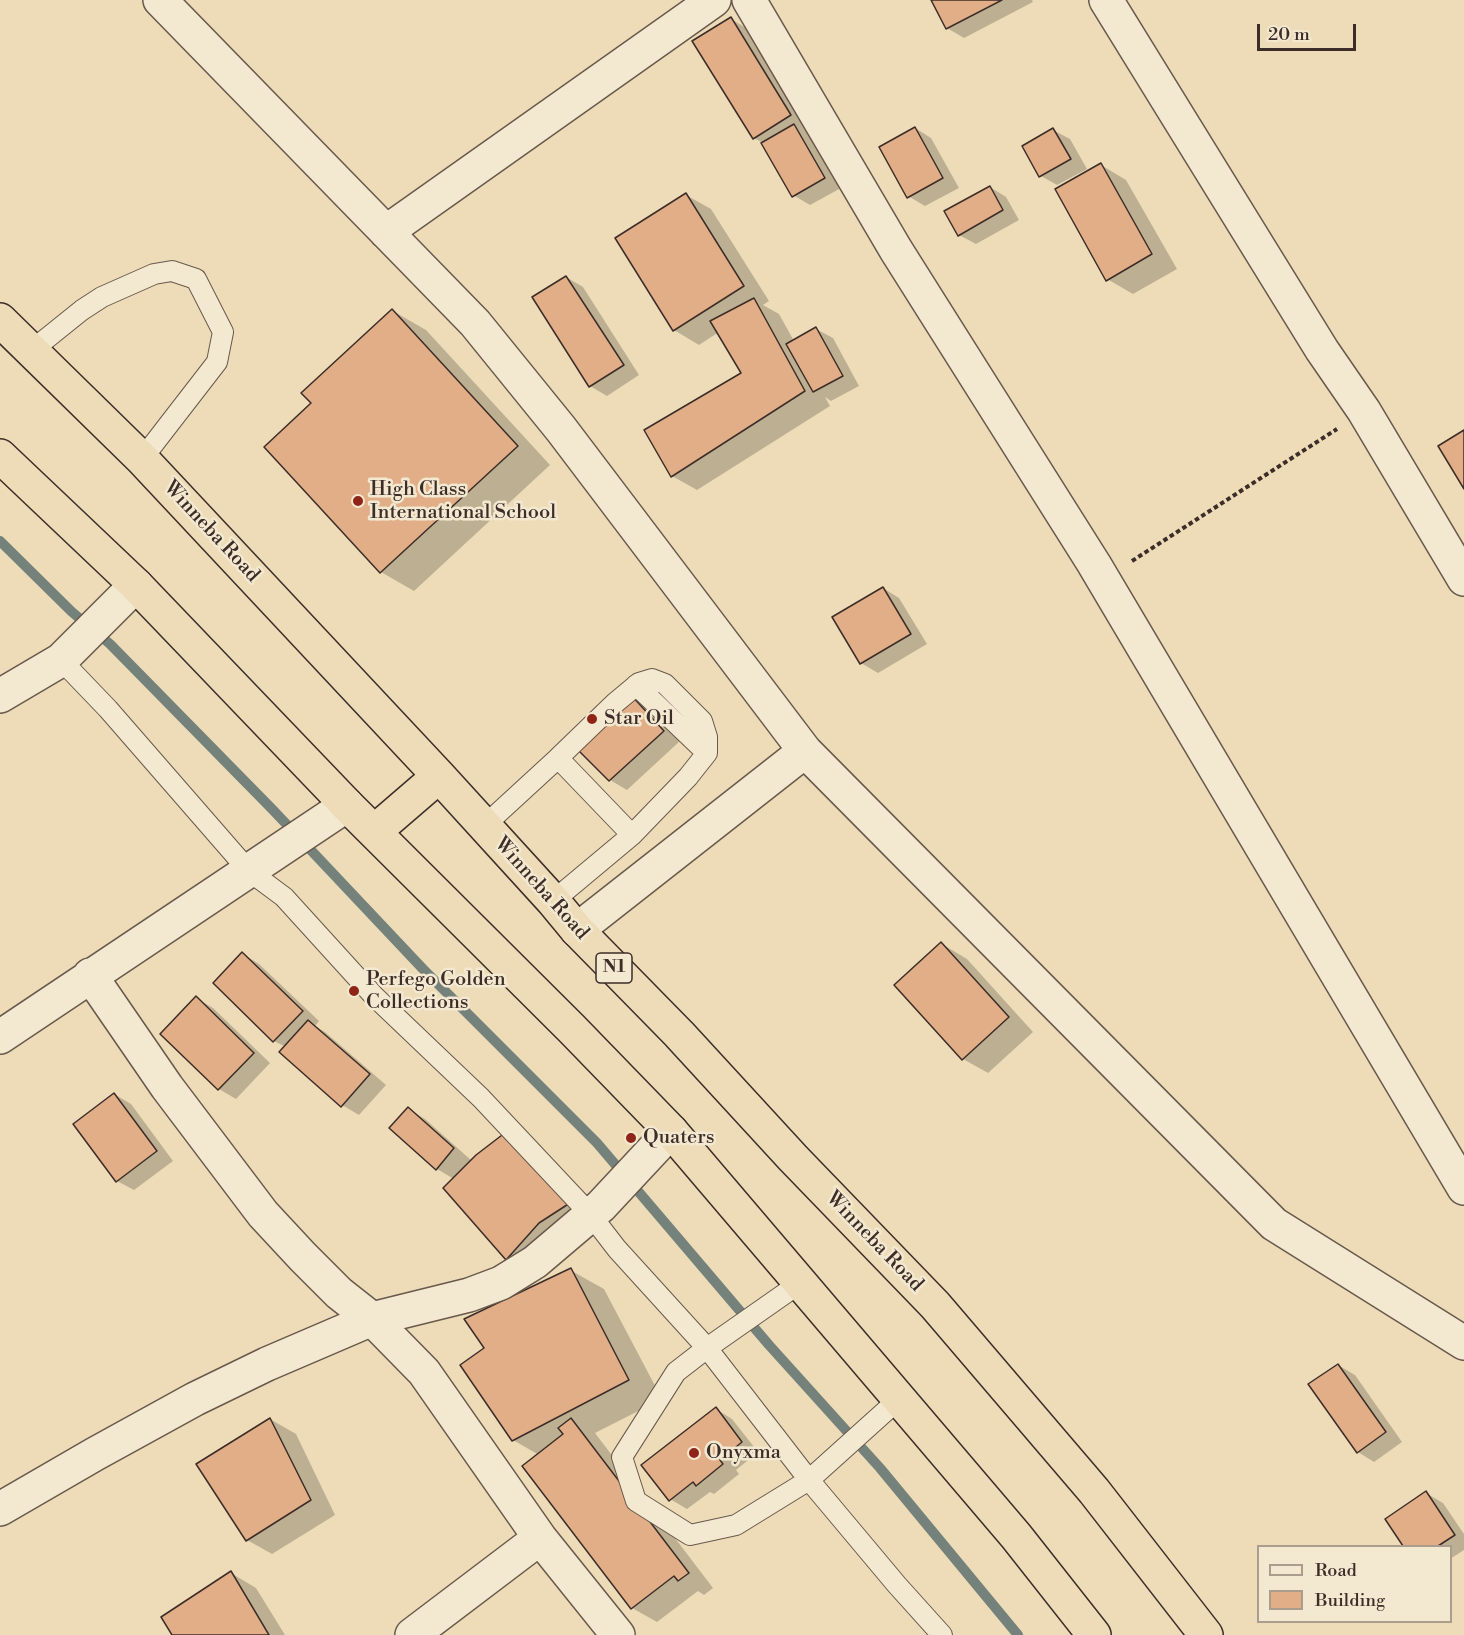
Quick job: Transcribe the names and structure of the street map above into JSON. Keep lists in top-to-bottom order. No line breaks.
{"streets":{"highway":["Winneba Road","N1"]},"places":["High Class International School","Star Oil","Perfego Golden Collections","Quaters","Onyxma"],"legend":["Road","Building"],"scale_bar":"20 m"}
